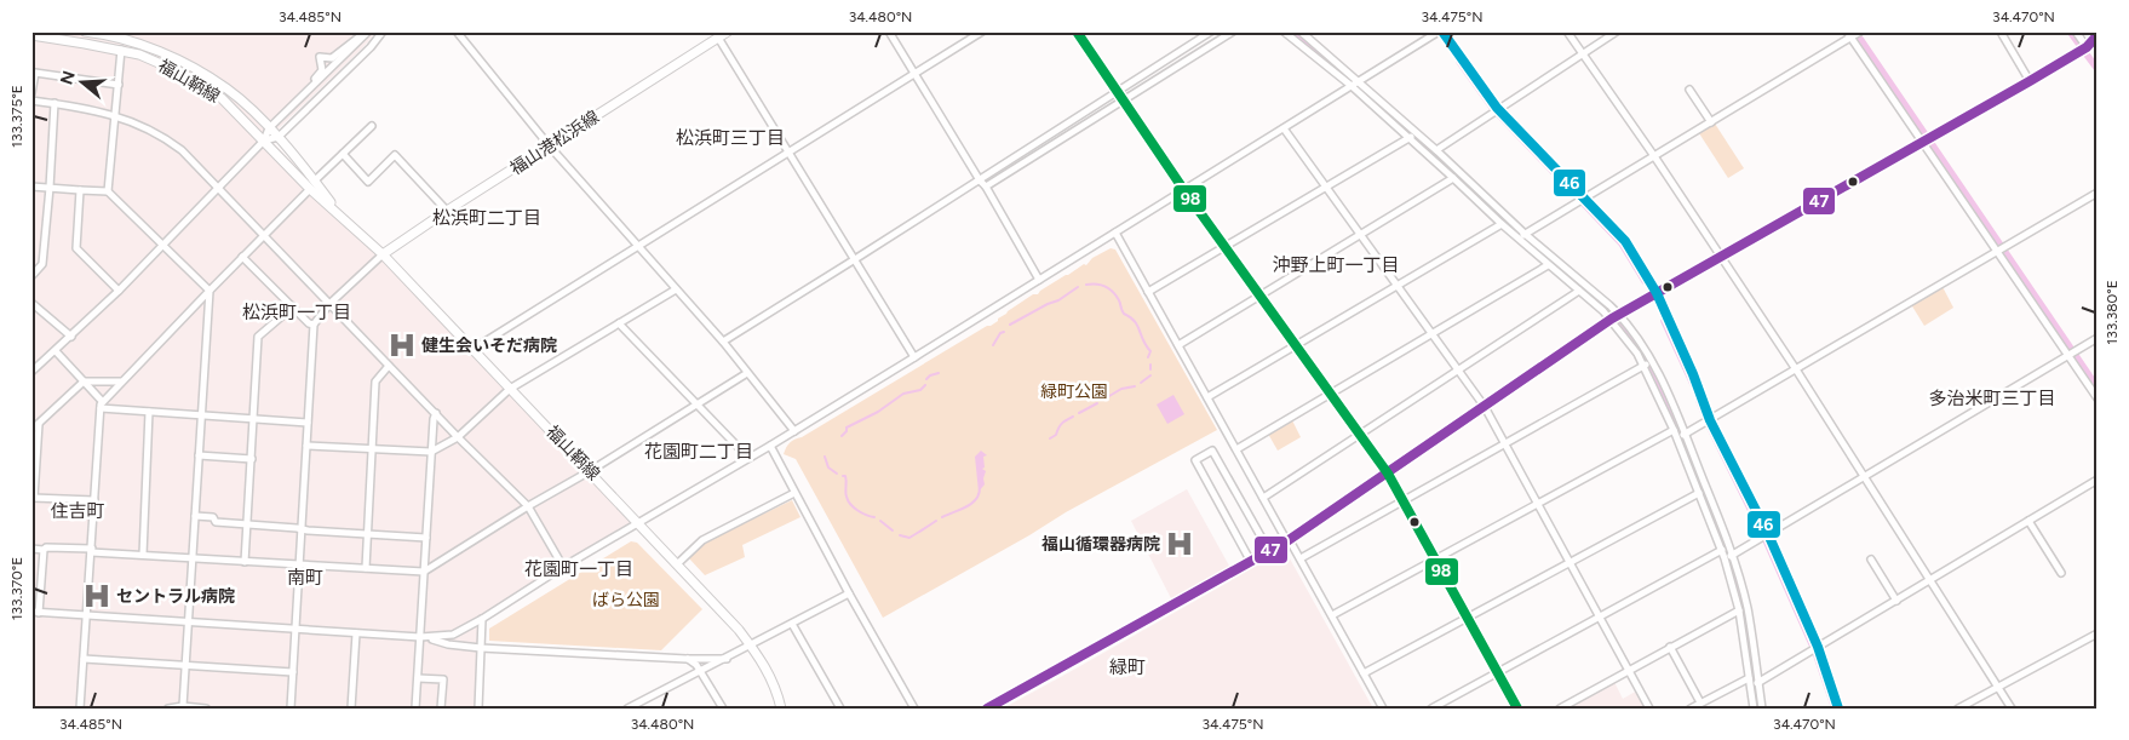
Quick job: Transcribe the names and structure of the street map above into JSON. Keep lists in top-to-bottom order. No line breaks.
{"streets":{"main road":["福山鞆線","福山港松浜線"]},"crossings":[["福山鞆線","福山港松浜線"]],"districts":["松浜町三丁目","松浜町二丁目","沖野上町一丁目","松浜町一丁目","多治米町三丁目","花園町二丁目","住吉町","花園町一丁目","南町","緑町"],"parks":["緑町公園","ばら公園"],"places":{"hospital":["健生会いそだ病院","福山循環器病院","セントラル病院"]},"lines":["transit line 98","transit line 46","transit line 47"],"north":"left","coordinates":["34.485°N","34.480°N","34.475°N","34.470°N","133.375°E","133.380°E","133.370°E"]}
